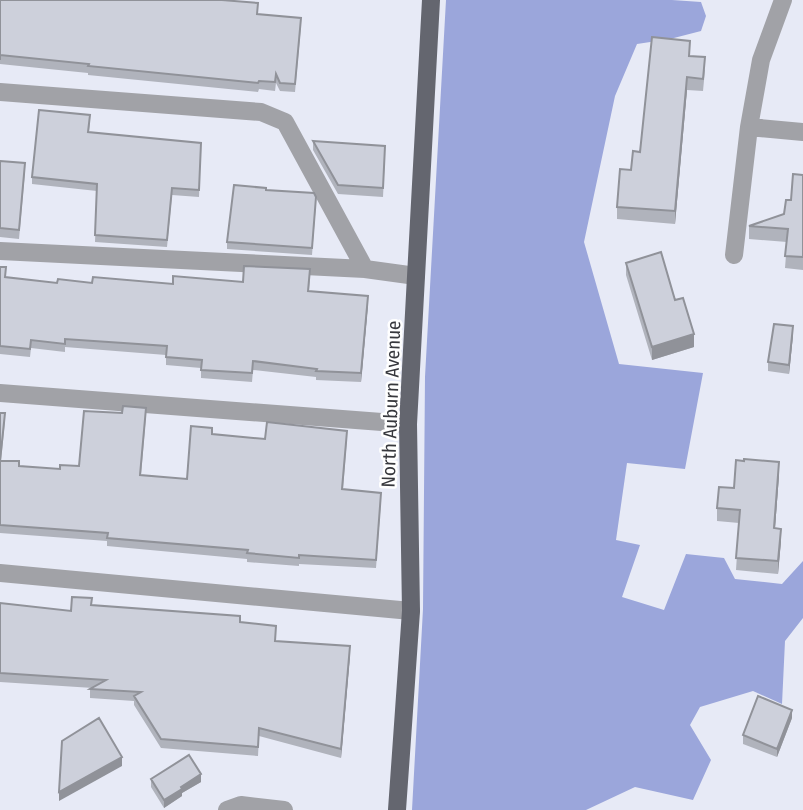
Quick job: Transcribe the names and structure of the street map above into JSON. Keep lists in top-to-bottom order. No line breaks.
{"streets":{"main road":["North Auburn Avenue"]}}
